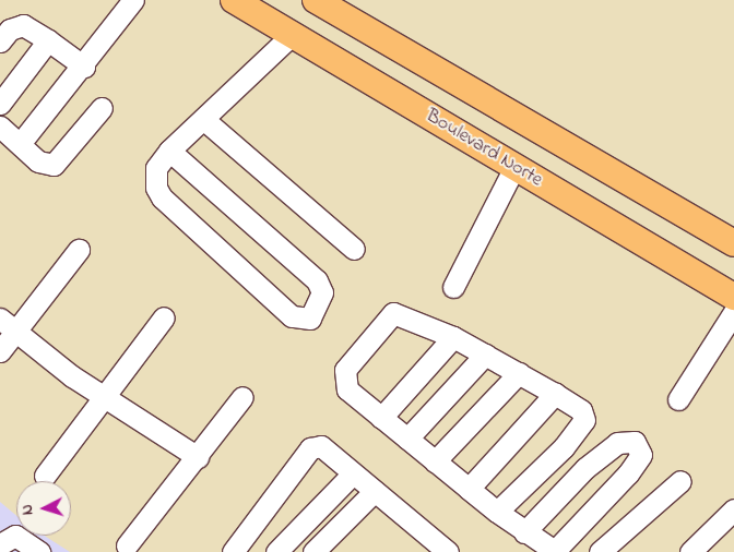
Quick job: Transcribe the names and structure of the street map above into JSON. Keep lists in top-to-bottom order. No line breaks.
{"streets":{"main road":["Boulevard Norte"]},"north":"left"}
